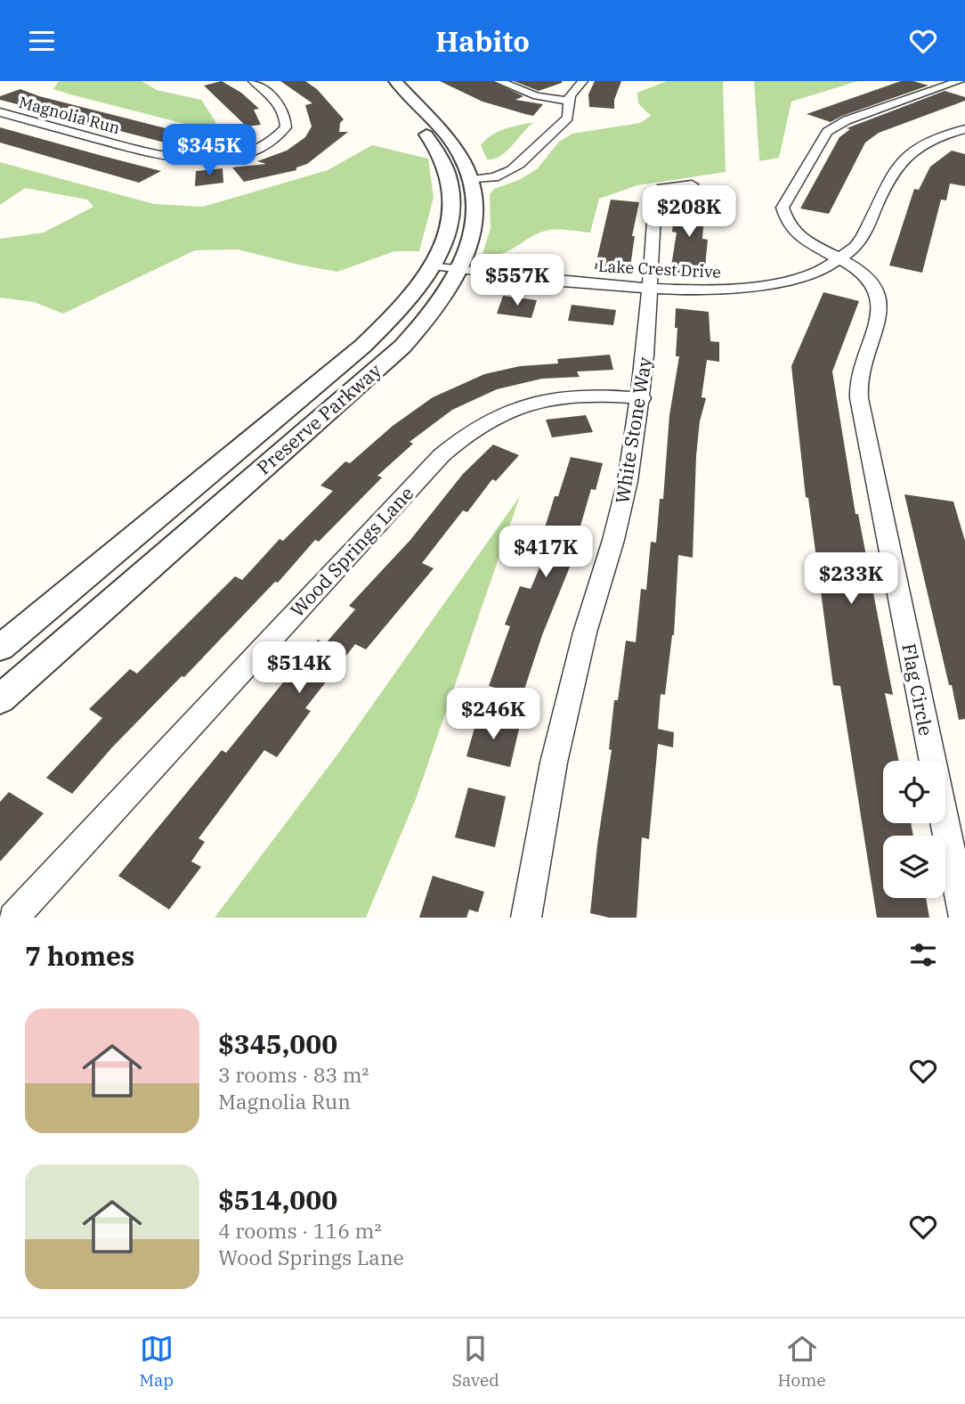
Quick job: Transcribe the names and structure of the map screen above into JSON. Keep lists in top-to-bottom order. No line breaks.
{"streets":{"street":["Magnolia Run","Lake Crest Drive","Preserve Parkway","White Stone Way","Wood Springs Lane","Flag Circle"]},"crossings":[["Lake Crest Drive","Preserve Parkway"],["Lake Crest Drive","White Stone Way"],["Lake Crest Drive","Flag Circle"],["White Stone Way","Wood Springs Lane"]],"page":{"header":"Habito","price":["$345K","$208K","$557K","$417K","$233K","$514K","$246K"],"heading":"7 homes","list":[{"name":"$345,000","note":"3 rooms · 83 m² · Magnolia Run"},{"name":"$514,000","note":"4 rooms · 116 m² · Wood Springs Lane"}],"tabs":["Map","Saved","Home"]}}
